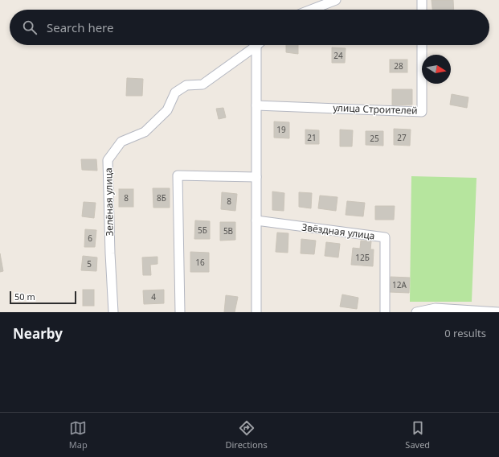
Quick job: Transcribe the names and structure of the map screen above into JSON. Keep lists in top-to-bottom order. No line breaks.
{"streets":{"street":["улица Строителей","Зелёная улица","Звёздная улица"]},"house_numbers":["24","28","19","21","27","25","8","8Б","8","5Б","5В","6","12Б","16","5","12А","4"],"scale_bar":"50 m","north":"right","page":{"search":"Search here","scale":"50 m","heading":["Nearby","0 results"],"nav":["Map","Directions","Saved"]}}
